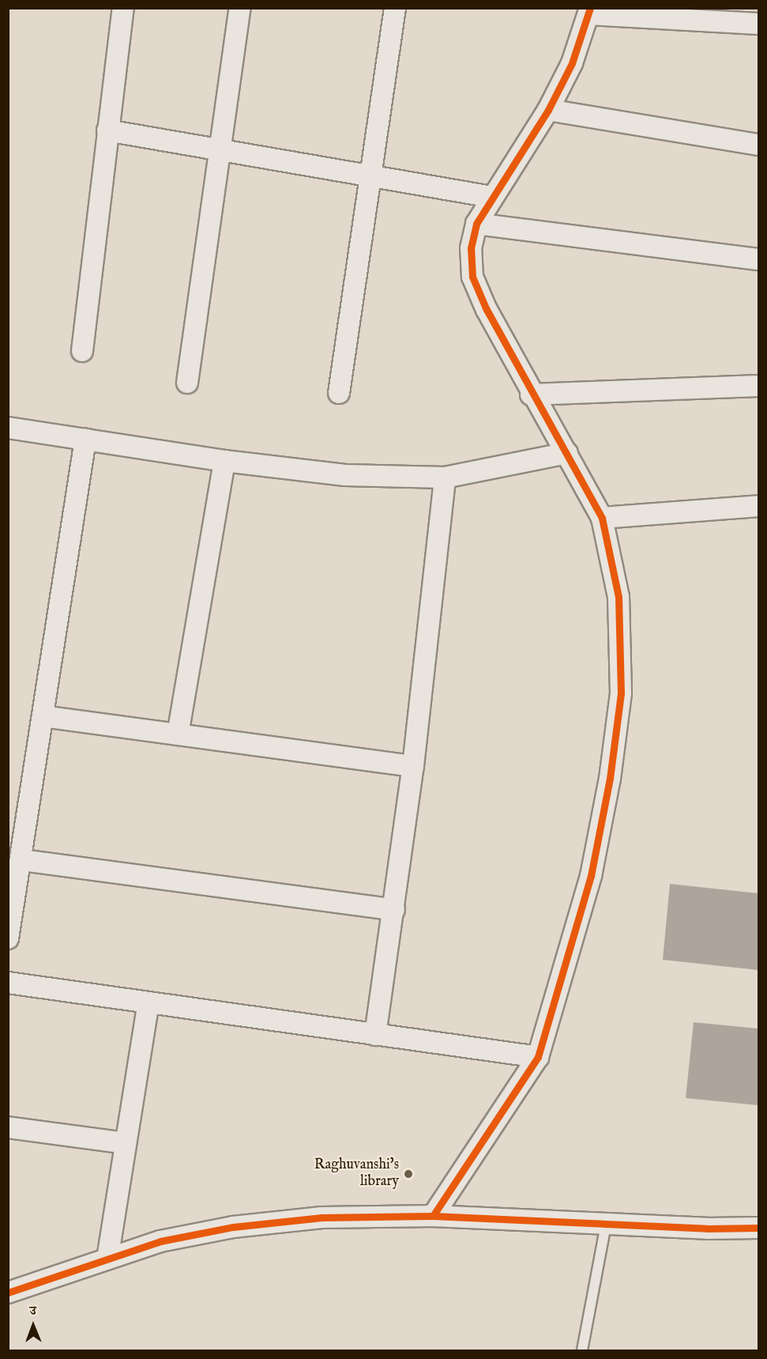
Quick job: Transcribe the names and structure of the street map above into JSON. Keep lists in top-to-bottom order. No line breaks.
{"places":["Raghuvanshi's library"],"north":"top"}
